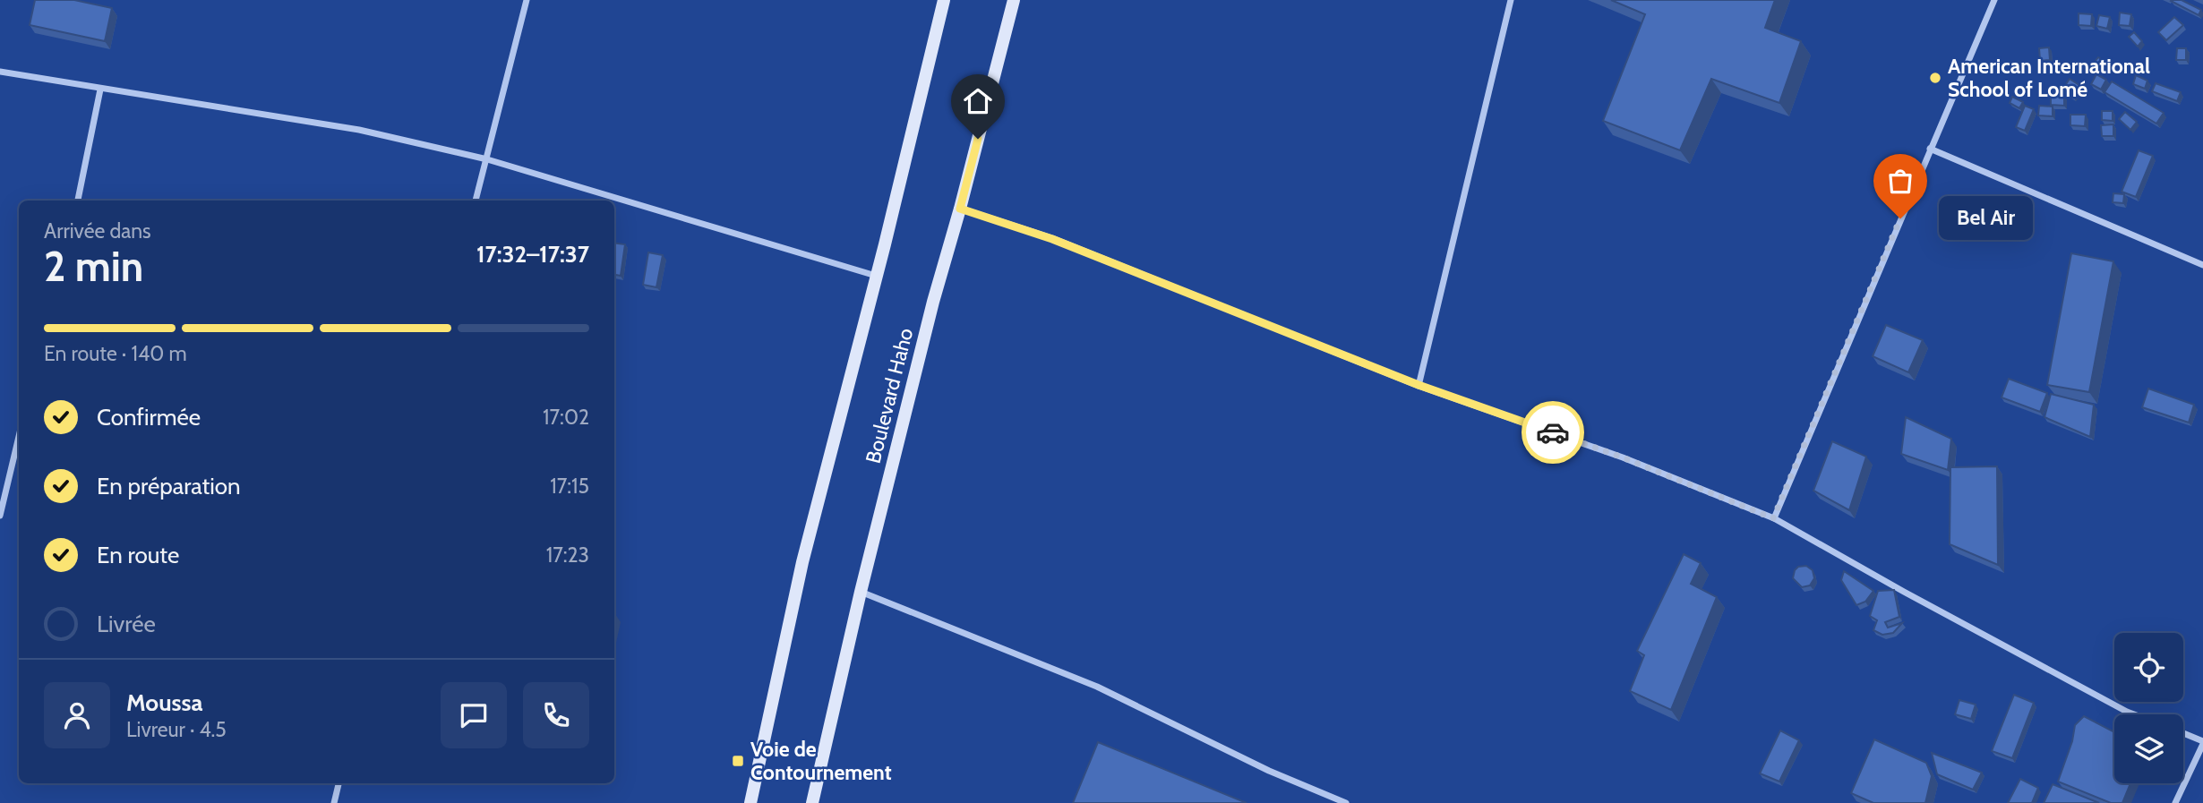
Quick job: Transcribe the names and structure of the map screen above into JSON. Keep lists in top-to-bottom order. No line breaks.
{"streets":{"main road":["Boulevard Haho"]},"places":{"other":["American International School of Lomé","Bel Air"],"transit":["Voie de Contournement"]},"page":{"bubble":"Bel Air","heading":["2 min","Arrivée dans","17:32–17:37"],"panel":["Moussa","Livreur · 4.5"],"bar":"En route · 140 m","list":[["Confirmée","17:02"],["En préparation","17:15"],["En route","17:23"],"Livrée"]}}
